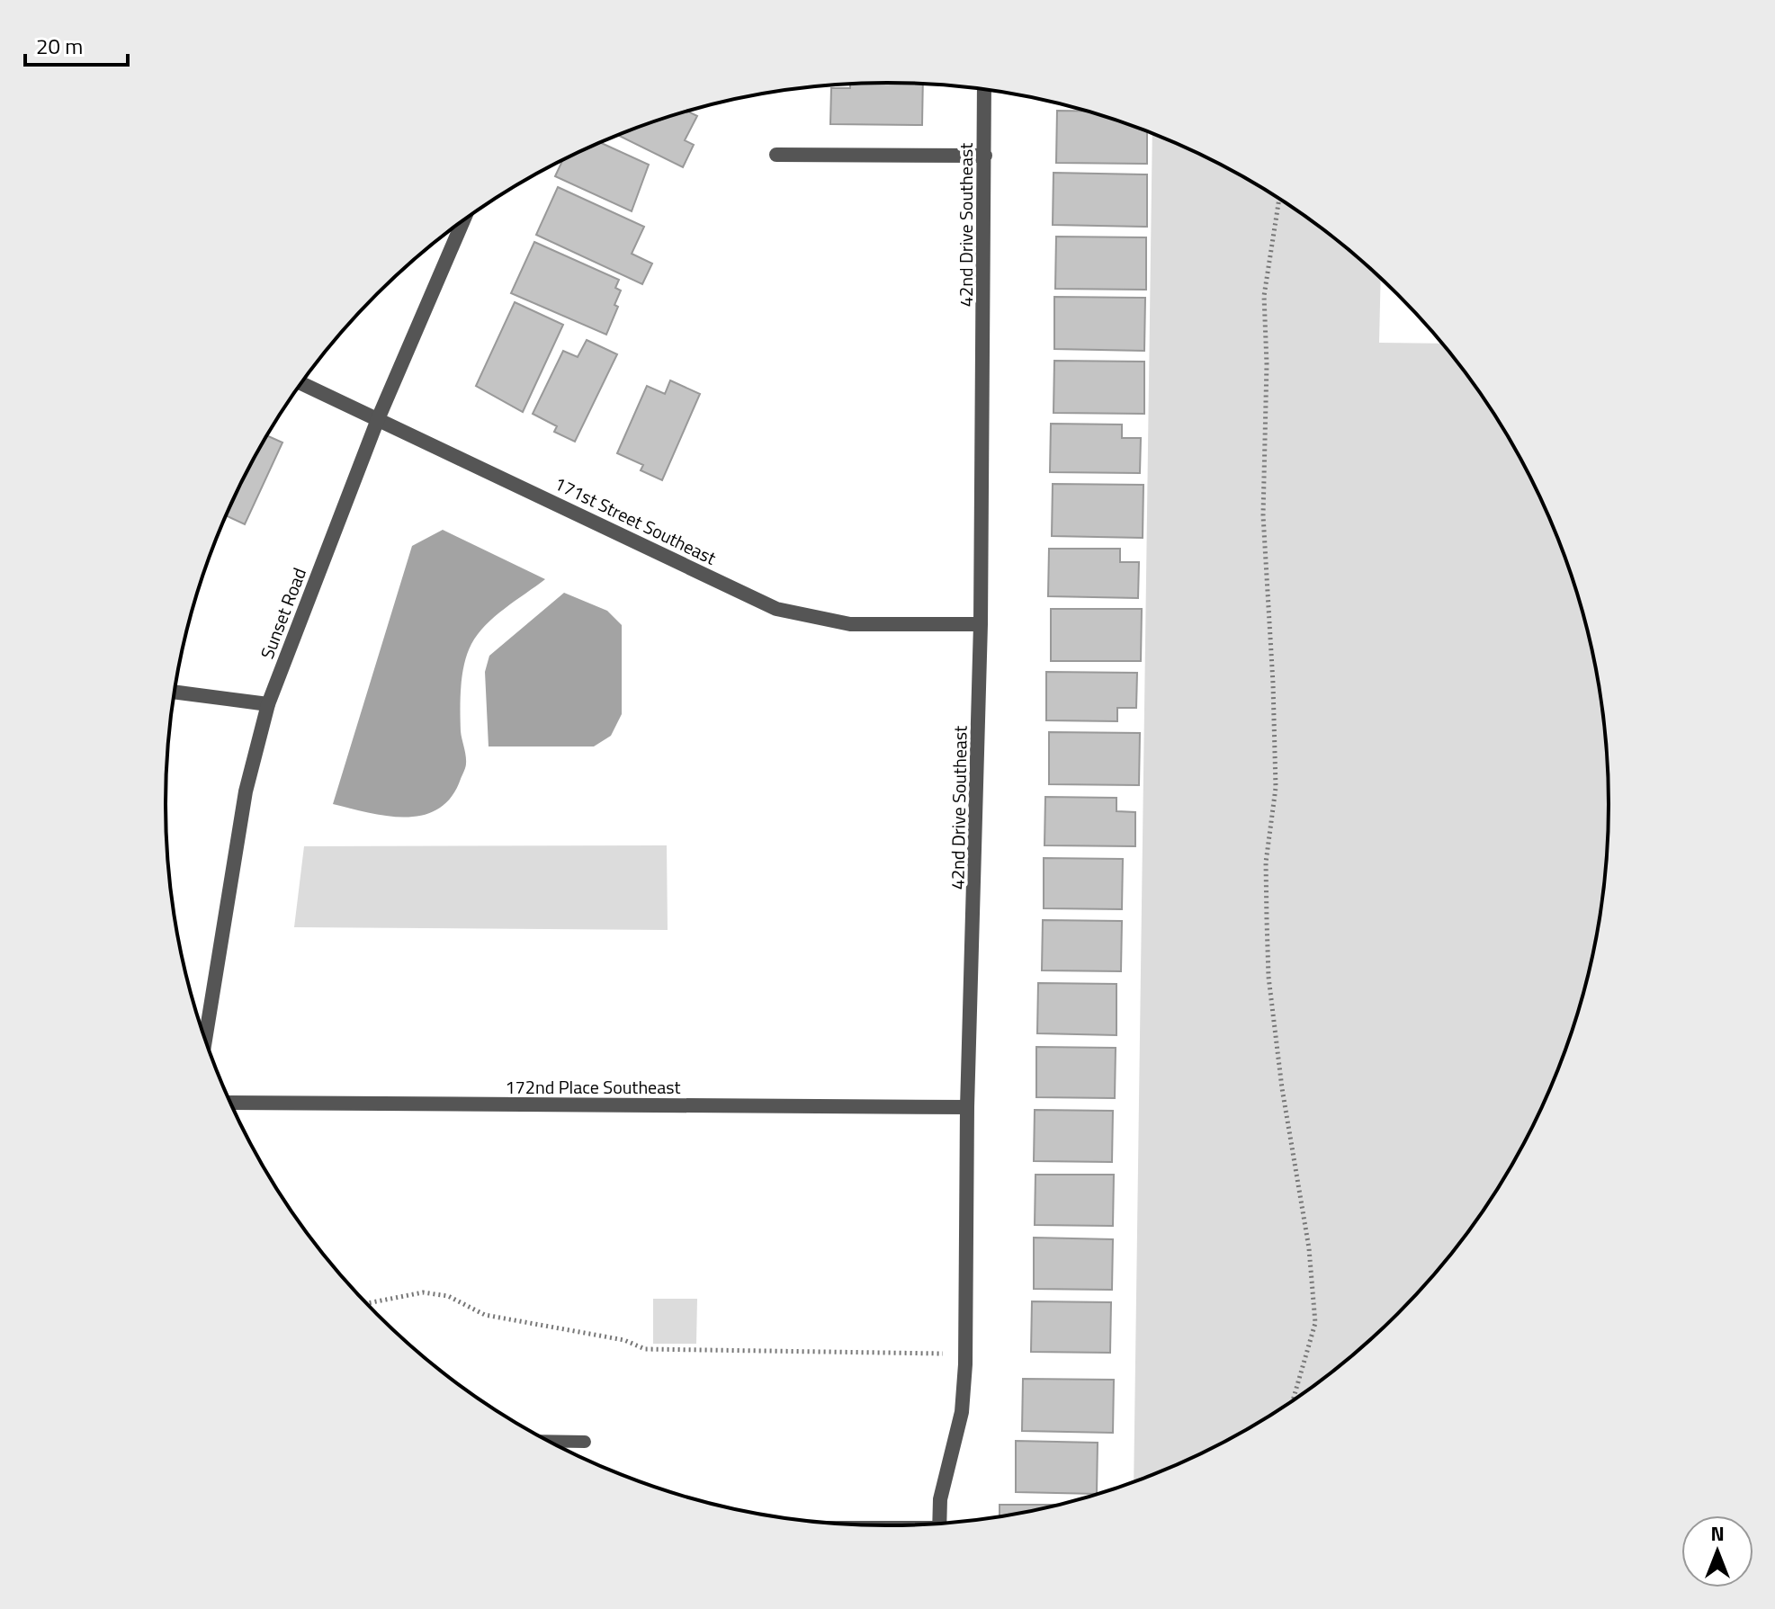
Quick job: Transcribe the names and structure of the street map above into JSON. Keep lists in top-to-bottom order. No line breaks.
{"streets":{"street":["42nd Drive Southeast","171st Street Southeast","Sunset Road","172nd Place Southeast"]},"crossings":[["42nd Drive Southeast","171st Street Southeast"],["42nd Drive Southeast","172nd Place Southeast"],["171st Street Southeast","Sunset Road"]],"scale_bar":"20 m","north":"top"}
